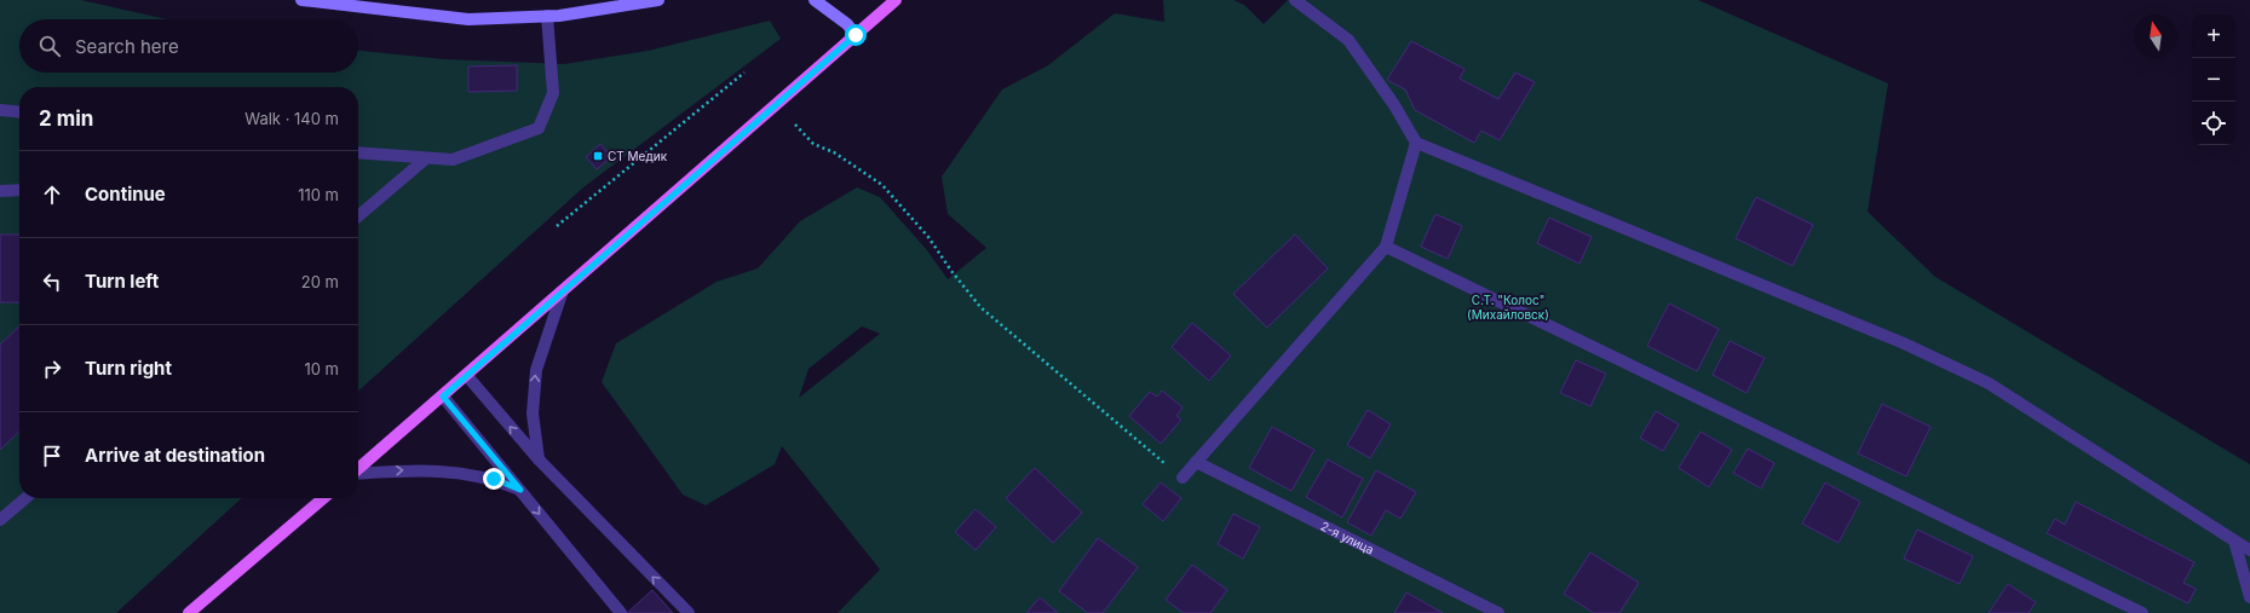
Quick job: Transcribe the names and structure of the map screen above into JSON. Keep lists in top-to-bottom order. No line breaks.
{"streets":{"street":["2-я улица"]},"parks":["С.Т. \"Колос\" (Михайловск)"],"places":{"transit":["СТ Медик"]},"north":"top","page":{"map_buttons":["+","−"],"search":"Search here","heading":["2 min","Walk · 140 m"],"list":[["Continue","110 m"],["Turn left","20 m"],["Turn right","10 m"],"Arrive at destination"]}}
